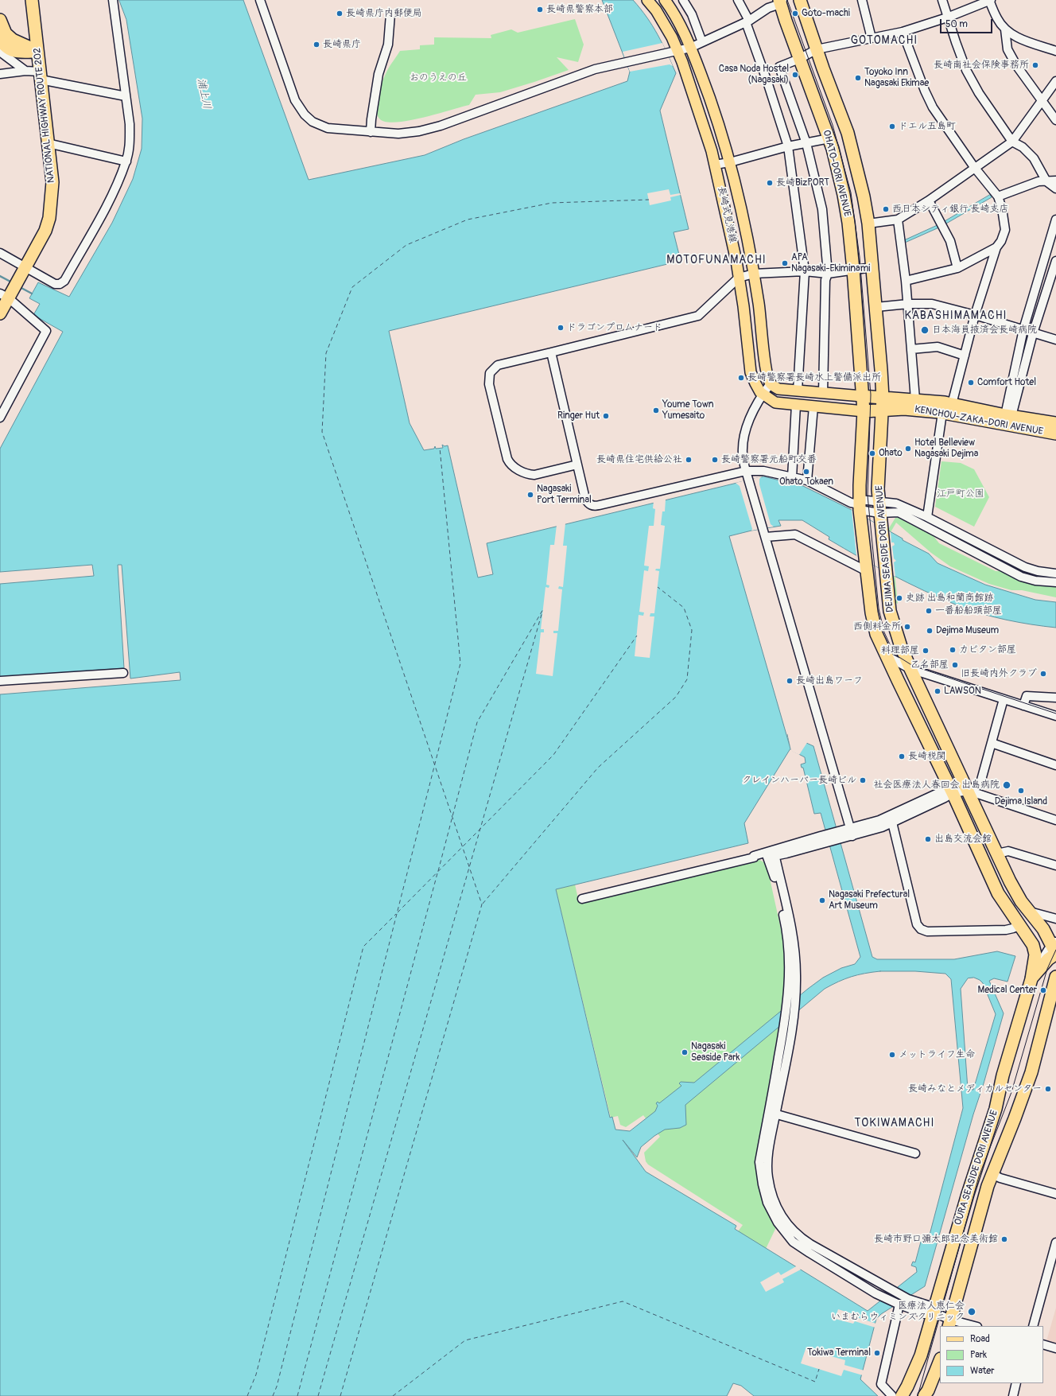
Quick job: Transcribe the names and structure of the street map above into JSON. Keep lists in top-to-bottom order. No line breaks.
{"streets":{"highway":["NATIONAL HIGHWAY ROUTE 202","OHATO-DORI AVENUE","KENCHOU-ZAKA-DORI AVENUE","DEJIMA SEASIDE DORI AVENUE","OURA SEASIDE DORI AVENUE"],"main road":["長崎式見港線"]},"crossings":[["OHATO-DORI AVENUE","長崎式見港線"],["OHATO-DORI AVENUE","KENCHOU-ZAKA-DORI AVENUE"],["OHATO-DORI AVENUE","DEJIMA SEASIDE DORI AVENUE"],["長崎式見港線","KENCHOU-ZAKA-DORI AVENUE"],["長崎式見港線","DEJIMA SEASIDE DORI AVENUE"],["KENCHOU-ZAKA-DORI AVENUE","DEJIMA SEASIDE DORI AVENUE"],["DEJIMA SEASIDE DORI AVENUE","OURA SEASIDE DORI AVENUE"]],"districts":["GOTOMACHI","MOTOFUNAMACHI","KABASHIMAMACHI","TOKIWAMACHI"],"water":["浦上川"],"parks":["おのうえの丘","江戸町公園"],"places":["長崎県警察本部","長崎県庁内郵便局","Goto-machi","長崎県庁","長崎南社会保険事務所","Casa Noda Hostel (Nagasaki)","Toyoko Inn Nagasaki Ekimae","ドエル五島町","長崎BizPORT","西日本シティ銀行 長崎支店","APA Nagasaki-Ekiminami","ドラゴンプロムナード","日本海員掖済会長崎病院","長崎警察署長崎水上警備派出所","Comfort Hotel","Youme Town Yumesaito","Ringer Hut","Hotel Belleview Nagasaki Dejima","Ohato","長崎県住宅供給公社","長崎警察署元船町交番","Ohato Tokaen","Nagasaki Port Terminal","史跡 出島和蘭商館跡","一番船船頭部屋","西側料金所","Dejima Museum","カピタン部屋","料理部屋","乙名部屋","旧長崎内外クラブ","長崎出島ワーフ","LAWSON","長崎税関","クレインハーバー長崎ビル","社会医療法人春回会 出島病院","Dejima Island","出島交流会館","Nagasaki Prefectural Art Museum","Medical Center","Nagasaki Seaside Park","メットライフ生命","長崎みなとメディカルセンター","長崎市野口彌太郎記念美術館","医療法人恵仁会 いまむらウィミンズクリニック","Tokiwa Terminal"],"legend":["Road","Park","Water"],"scale_bar":"50 m"}
